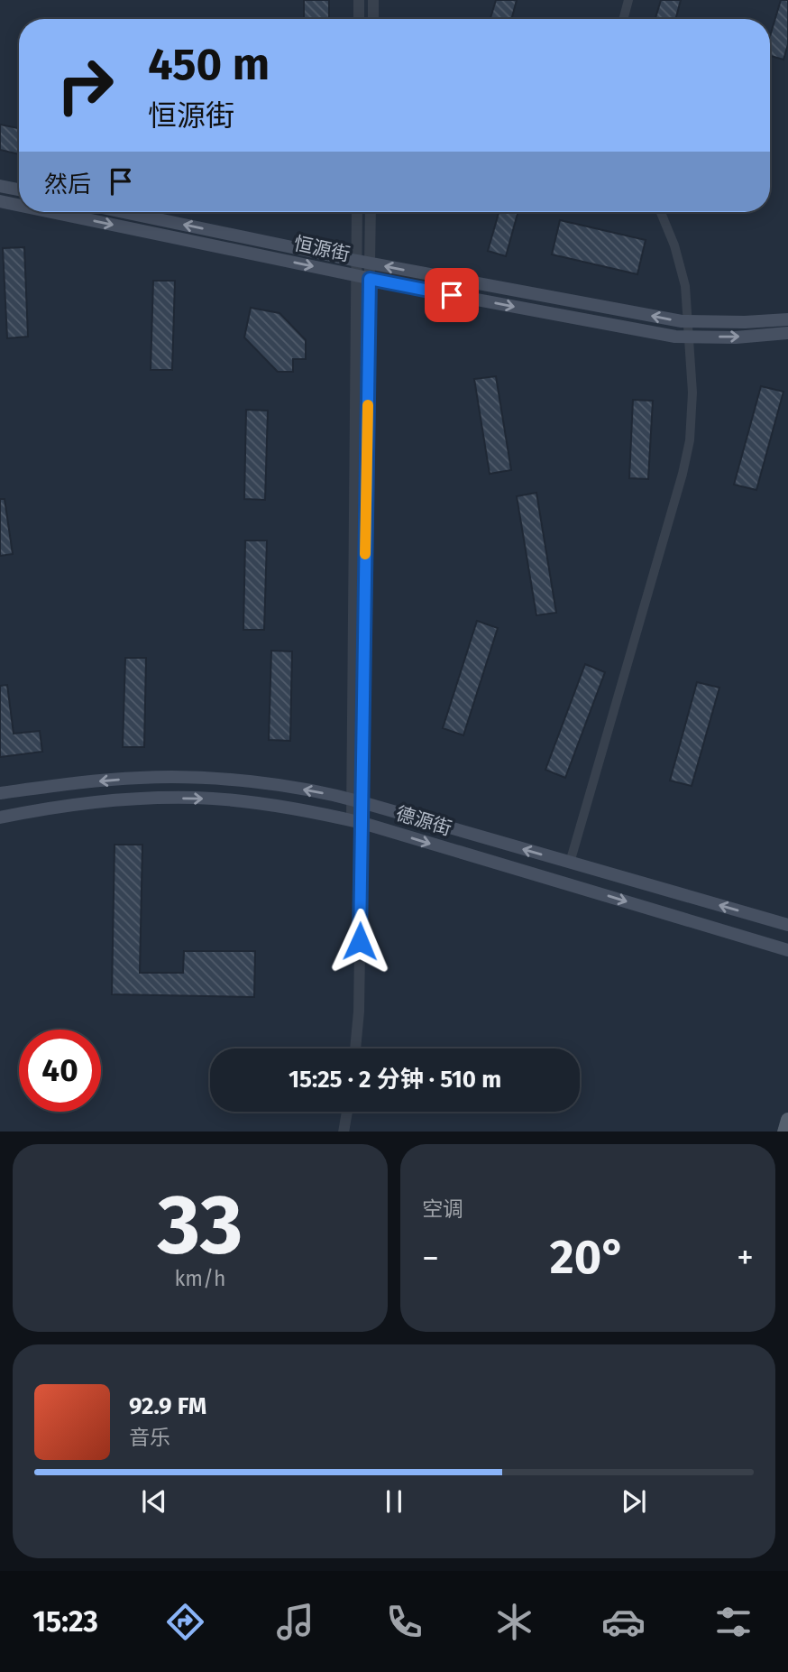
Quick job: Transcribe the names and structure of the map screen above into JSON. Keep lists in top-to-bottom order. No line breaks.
{"streets":{"main road":["恒源街","德源街"]},"page":{"turn":["450 m","恒源街"],"then":"然后","limit":"40","trip":"15:25 · 2 分钟 · 510 m","tile":[["33","km/h"],"空调"],"heat":["−","20°","+"],"song":["92.9 FM","音乐"],"tabs":"15:23"}}
